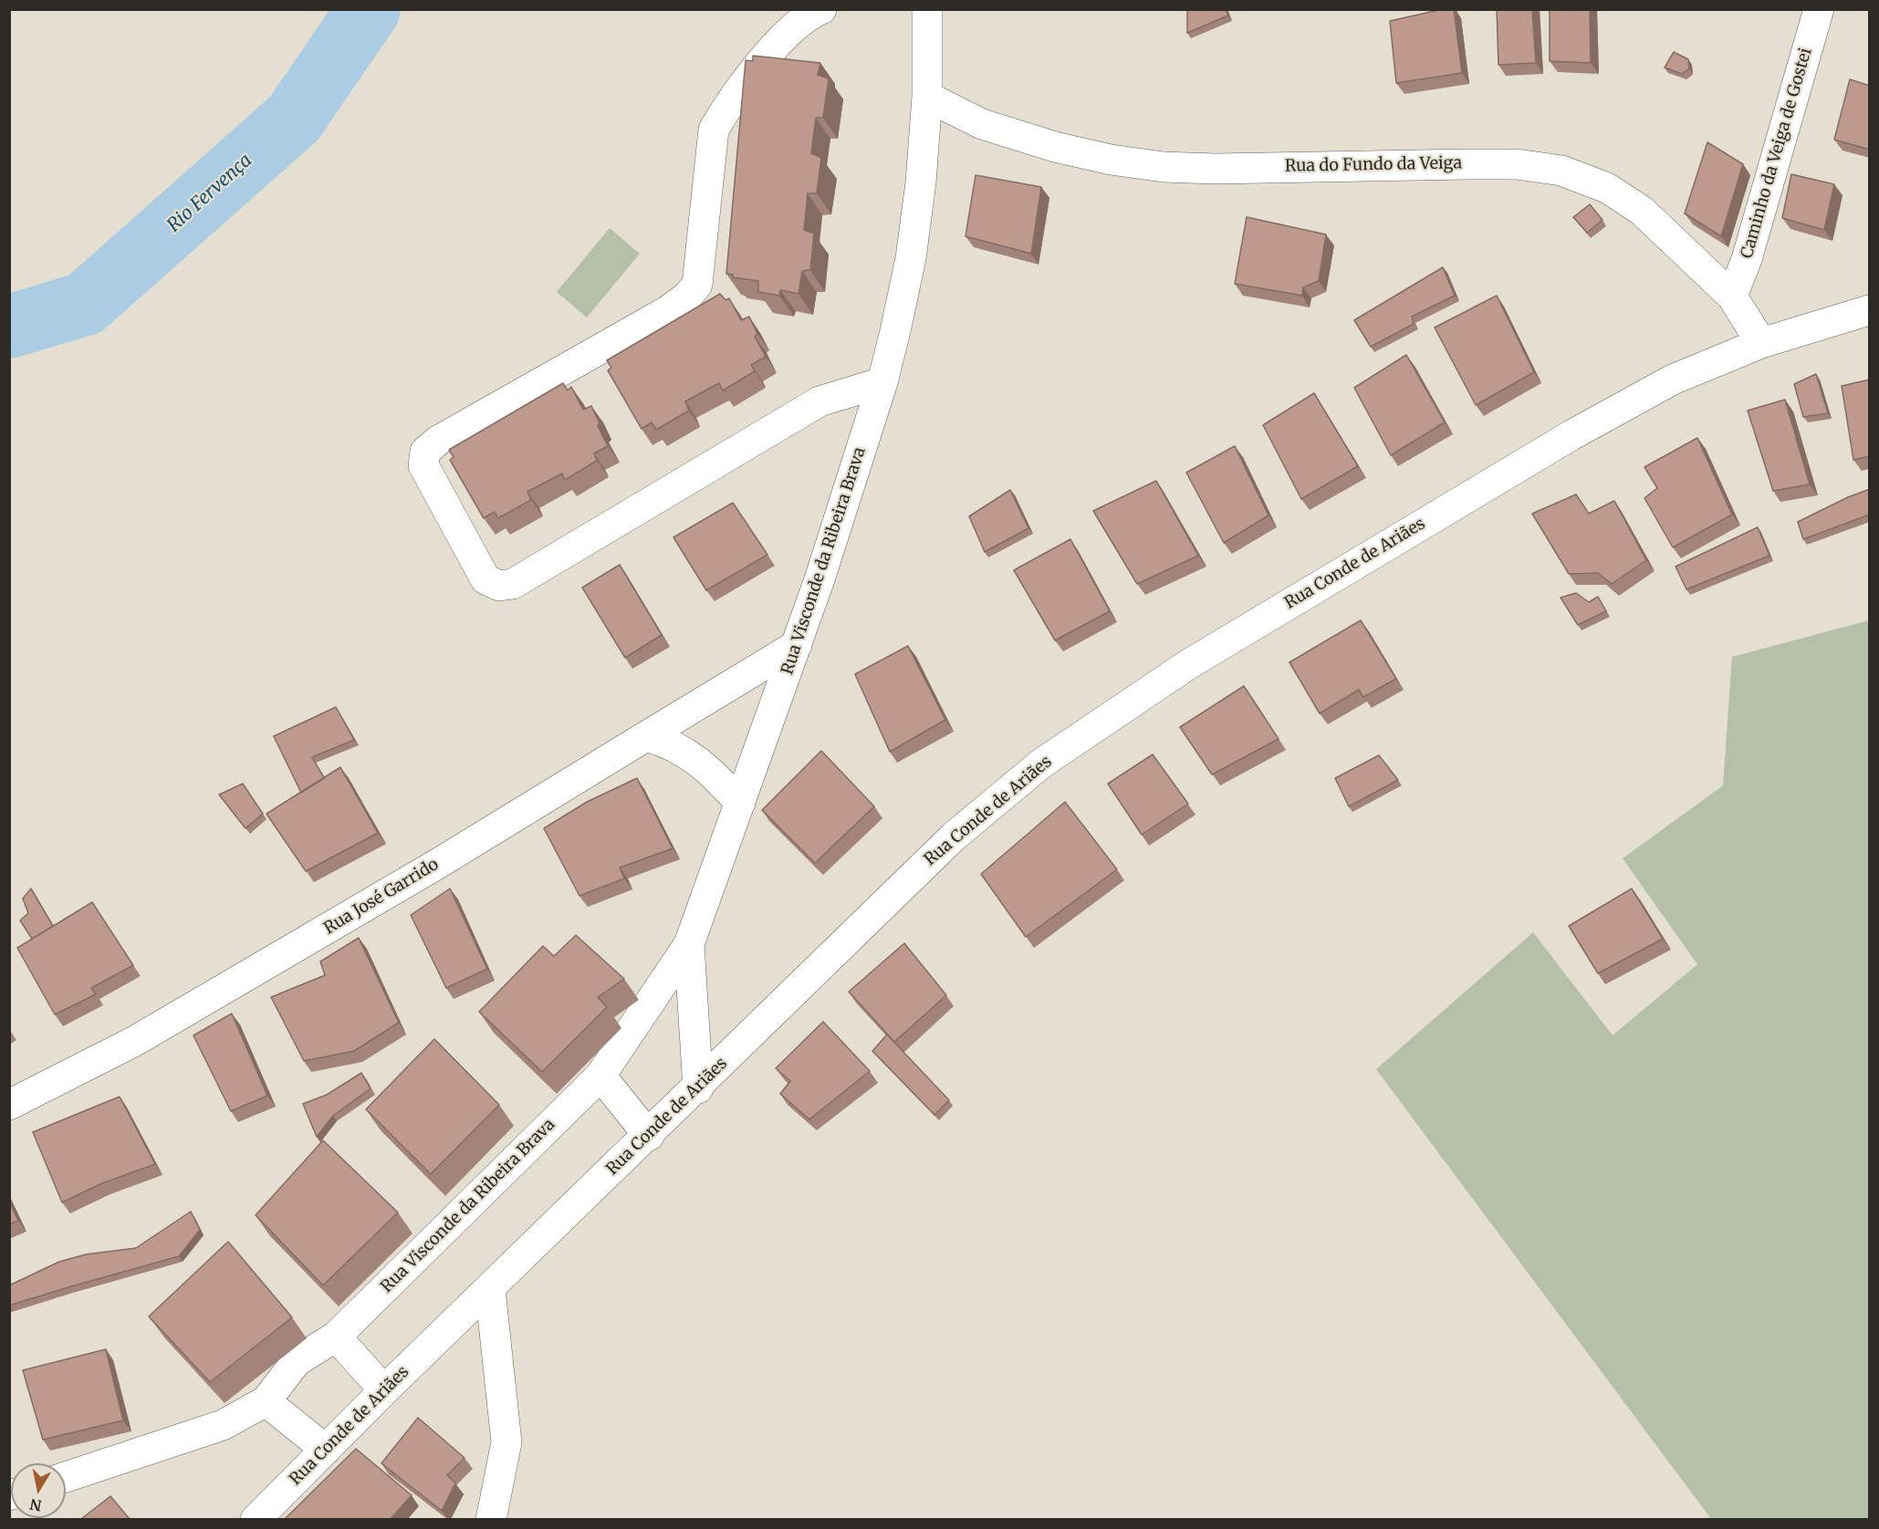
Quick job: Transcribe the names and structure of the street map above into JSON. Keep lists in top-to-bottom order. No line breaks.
{"streets":{"street":["Caminho da Veiga de Gostei","Rua do Fundo da Veiga","Rua Visconde da Ribeira Brava","Rua Conde de Ariães","Rua José Garrido"]},"crossings":[["Caminho da Veiga de Gostei","Rua do Fundo da Veiga"],["Rua do Fundo da Veiga","Rua Visconde da Ribeira Brava"],["Rua do Fundo da Veiga","Rua Conde de Ariães"],["Rua Visconde da Ribeira Brava","Rua José Garrido"]],"water":["Rio Fervença"],"north":"bottom"}
